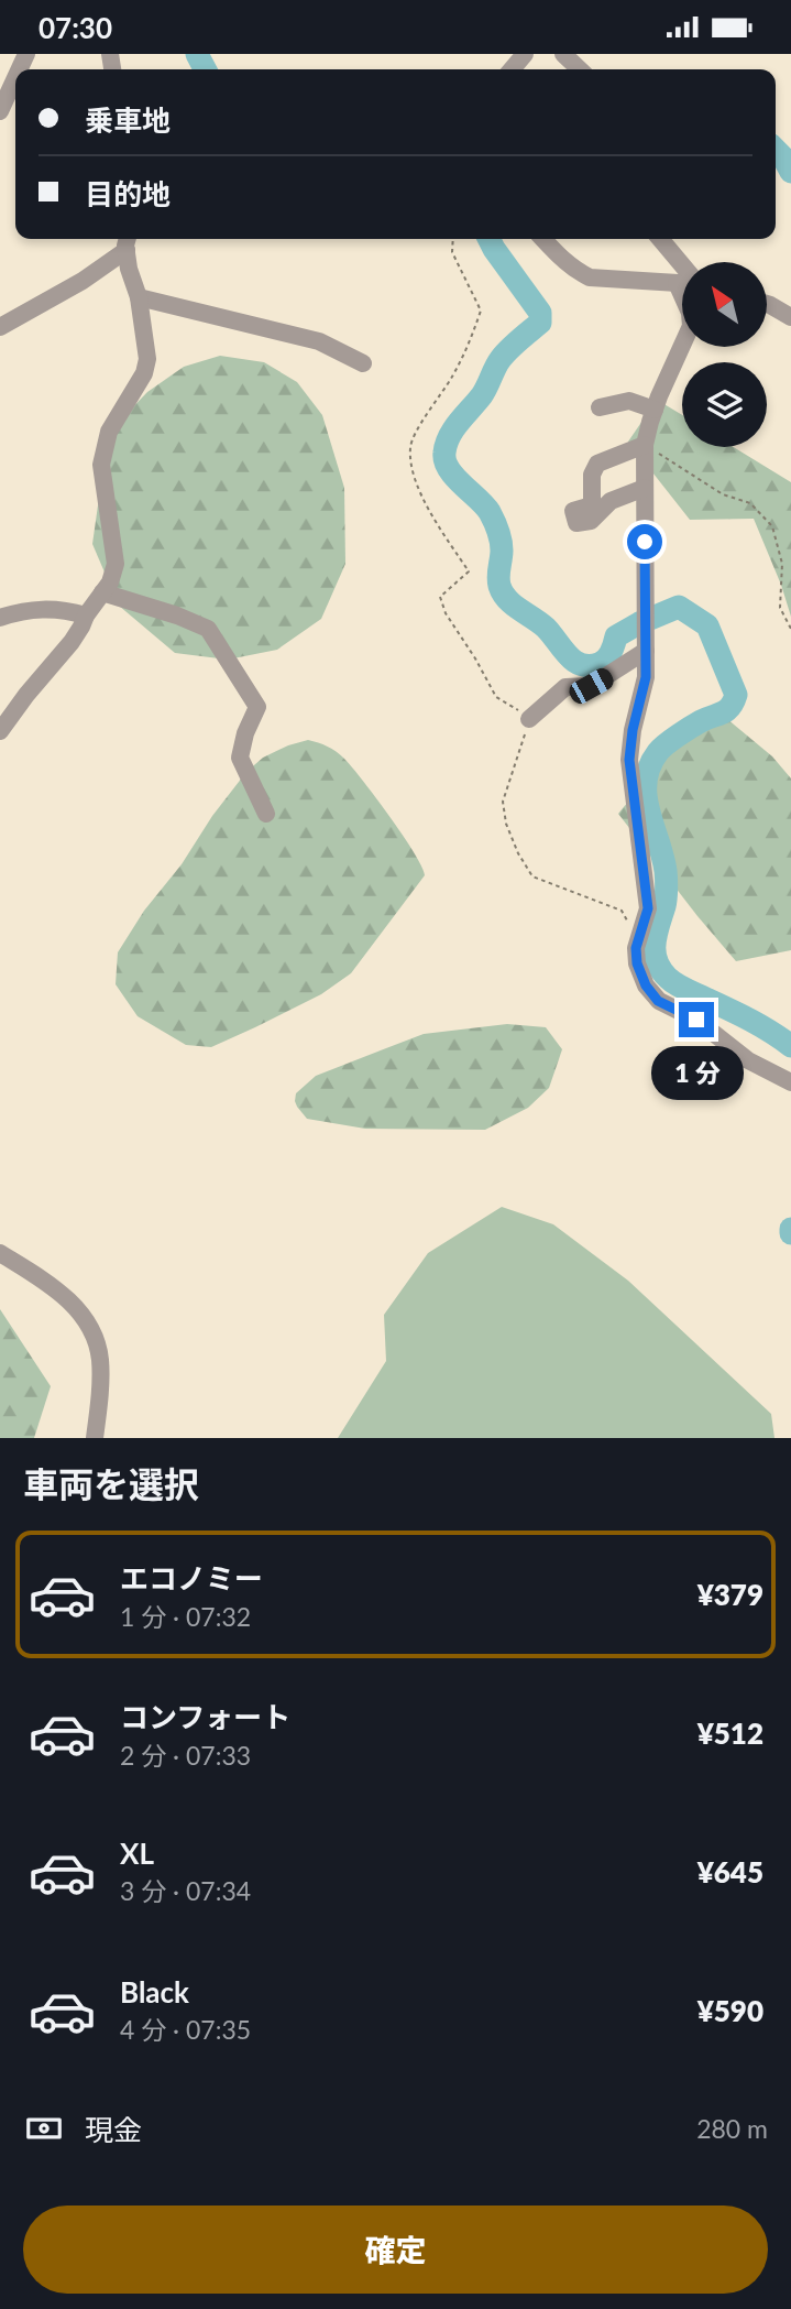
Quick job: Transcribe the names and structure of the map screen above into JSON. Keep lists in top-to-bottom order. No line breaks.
{"north":"top left","page":{"status":"07:30","banner":["乗車地","目的地"],"bubble":"1 分","heading":"車両を選択","list":[{"name":"エコノミー","note":"1 分 · 07:32","value":"¥379"},{"name":"コンフォート","note":"2 分 · 07:33","value":"¥512"},{"name":"XL","note":"3 分 · 07:34","value":"¥645"},{"name":"Black","note":"4 分 · 07:35","value":"¥590"}],"pay":["現金","280 m"],"buttons":"確定"}}
